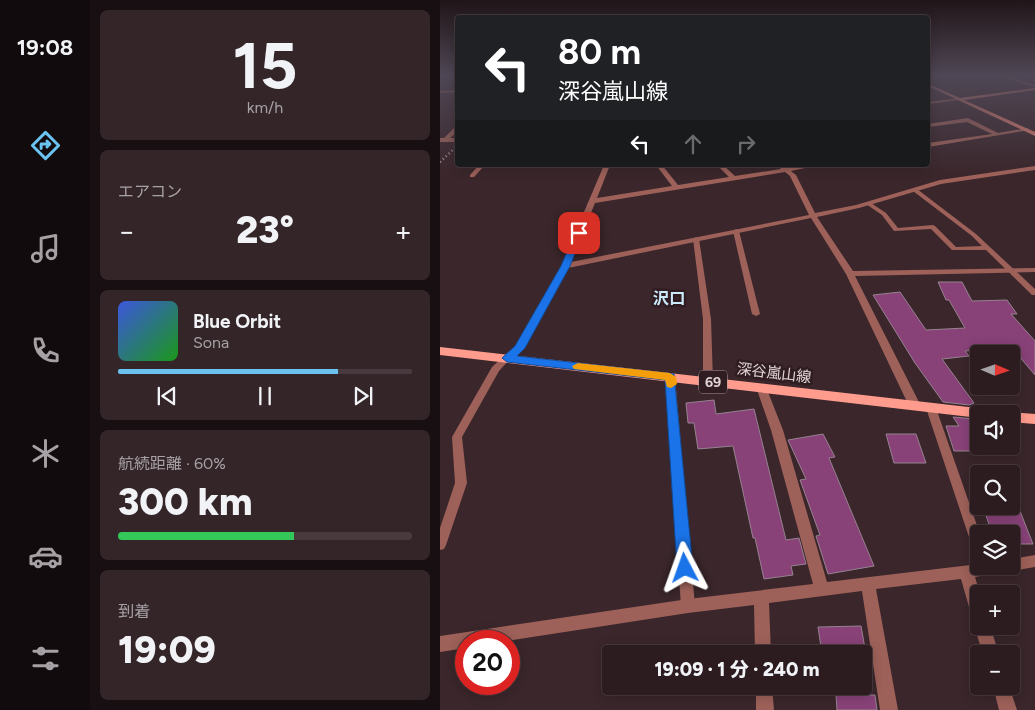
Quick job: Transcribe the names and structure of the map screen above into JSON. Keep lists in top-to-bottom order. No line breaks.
{"streets":{"main road":["深谷嵐山線","69"]},"districts":["沢口"],"north":"right","page":{"tabs":"19:08","tile":[["15","km/h"],"エアコン",["航続距離 · 60%","300 km"],["到着","19:09"]],"turn":["80 m","深谷嵐山線"],"heat":["−","23°","+"],"song":["Blue Orbit","Sona"],"map_buttons":["+","−"],"limit":"20","trip":"19:09 · 1 分 · 240 m"}}
